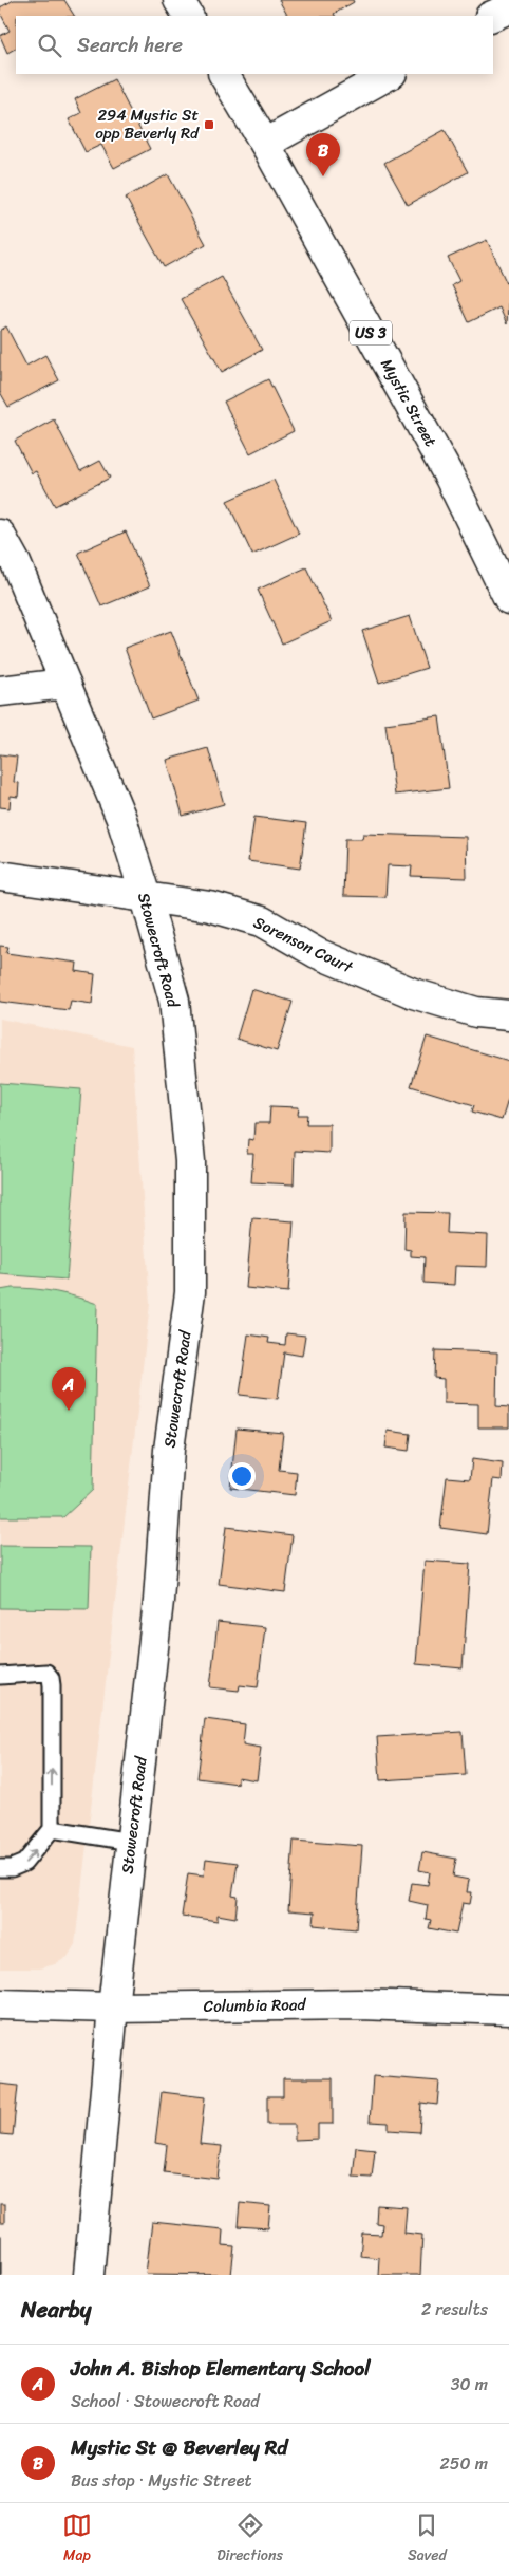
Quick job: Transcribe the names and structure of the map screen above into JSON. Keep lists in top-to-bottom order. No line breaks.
{"streets":{"main road":["US 3","Mystic Street","Sorenson Court","Stowecroft Road","Columbia Road"]},"crossings":[["Sorenson Court","Stowecroft Road"],["Stowecroft Road","Columbia Road"]],"places":{"transit":["294 Mystic St opp Beverly Rd"]},"page":{"search":"Search here","pins":["B","A"],"heading":["Nearby","2 results"],"list":[{"mark":"A","name":"John A. Bishop Elementary School","note":"School · Stowecroft Road","value":"30 m"},{"mark":"B","name":"Mystic St @ Beverley Rd","note":"Bus stop · Mystic Street","value":"250 m"}],"nav":["Map","Directions","Saved"]}}
